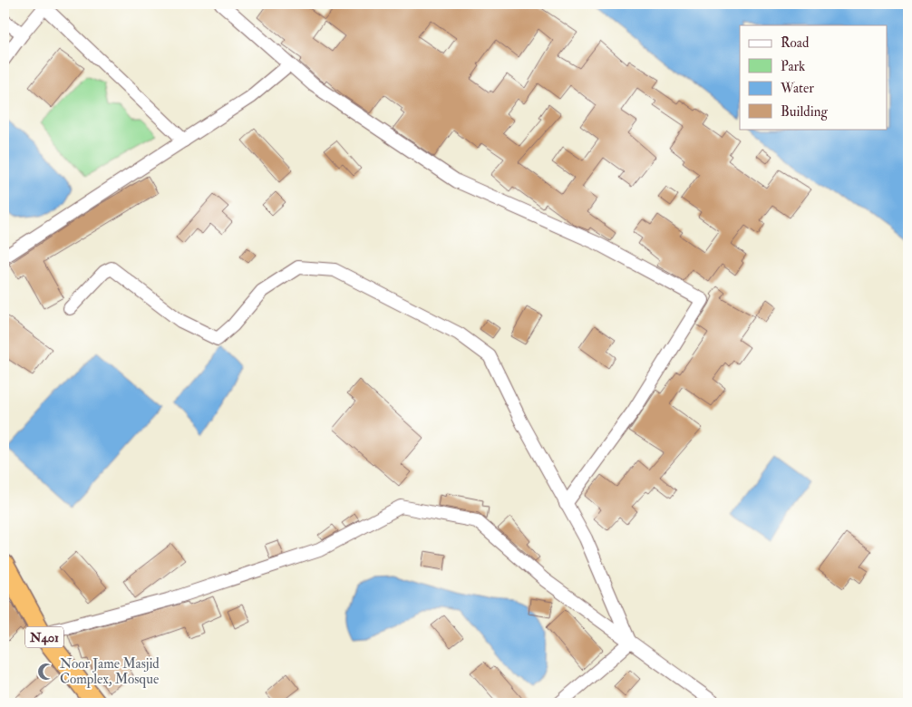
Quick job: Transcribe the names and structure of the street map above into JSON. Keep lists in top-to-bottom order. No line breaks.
{"streets":{"highway":["N401"]},"places":{"mosque":["Noor Jame Masjid Complex, Mosque"]},"legend":["Road","Park","Water","Building"]}
